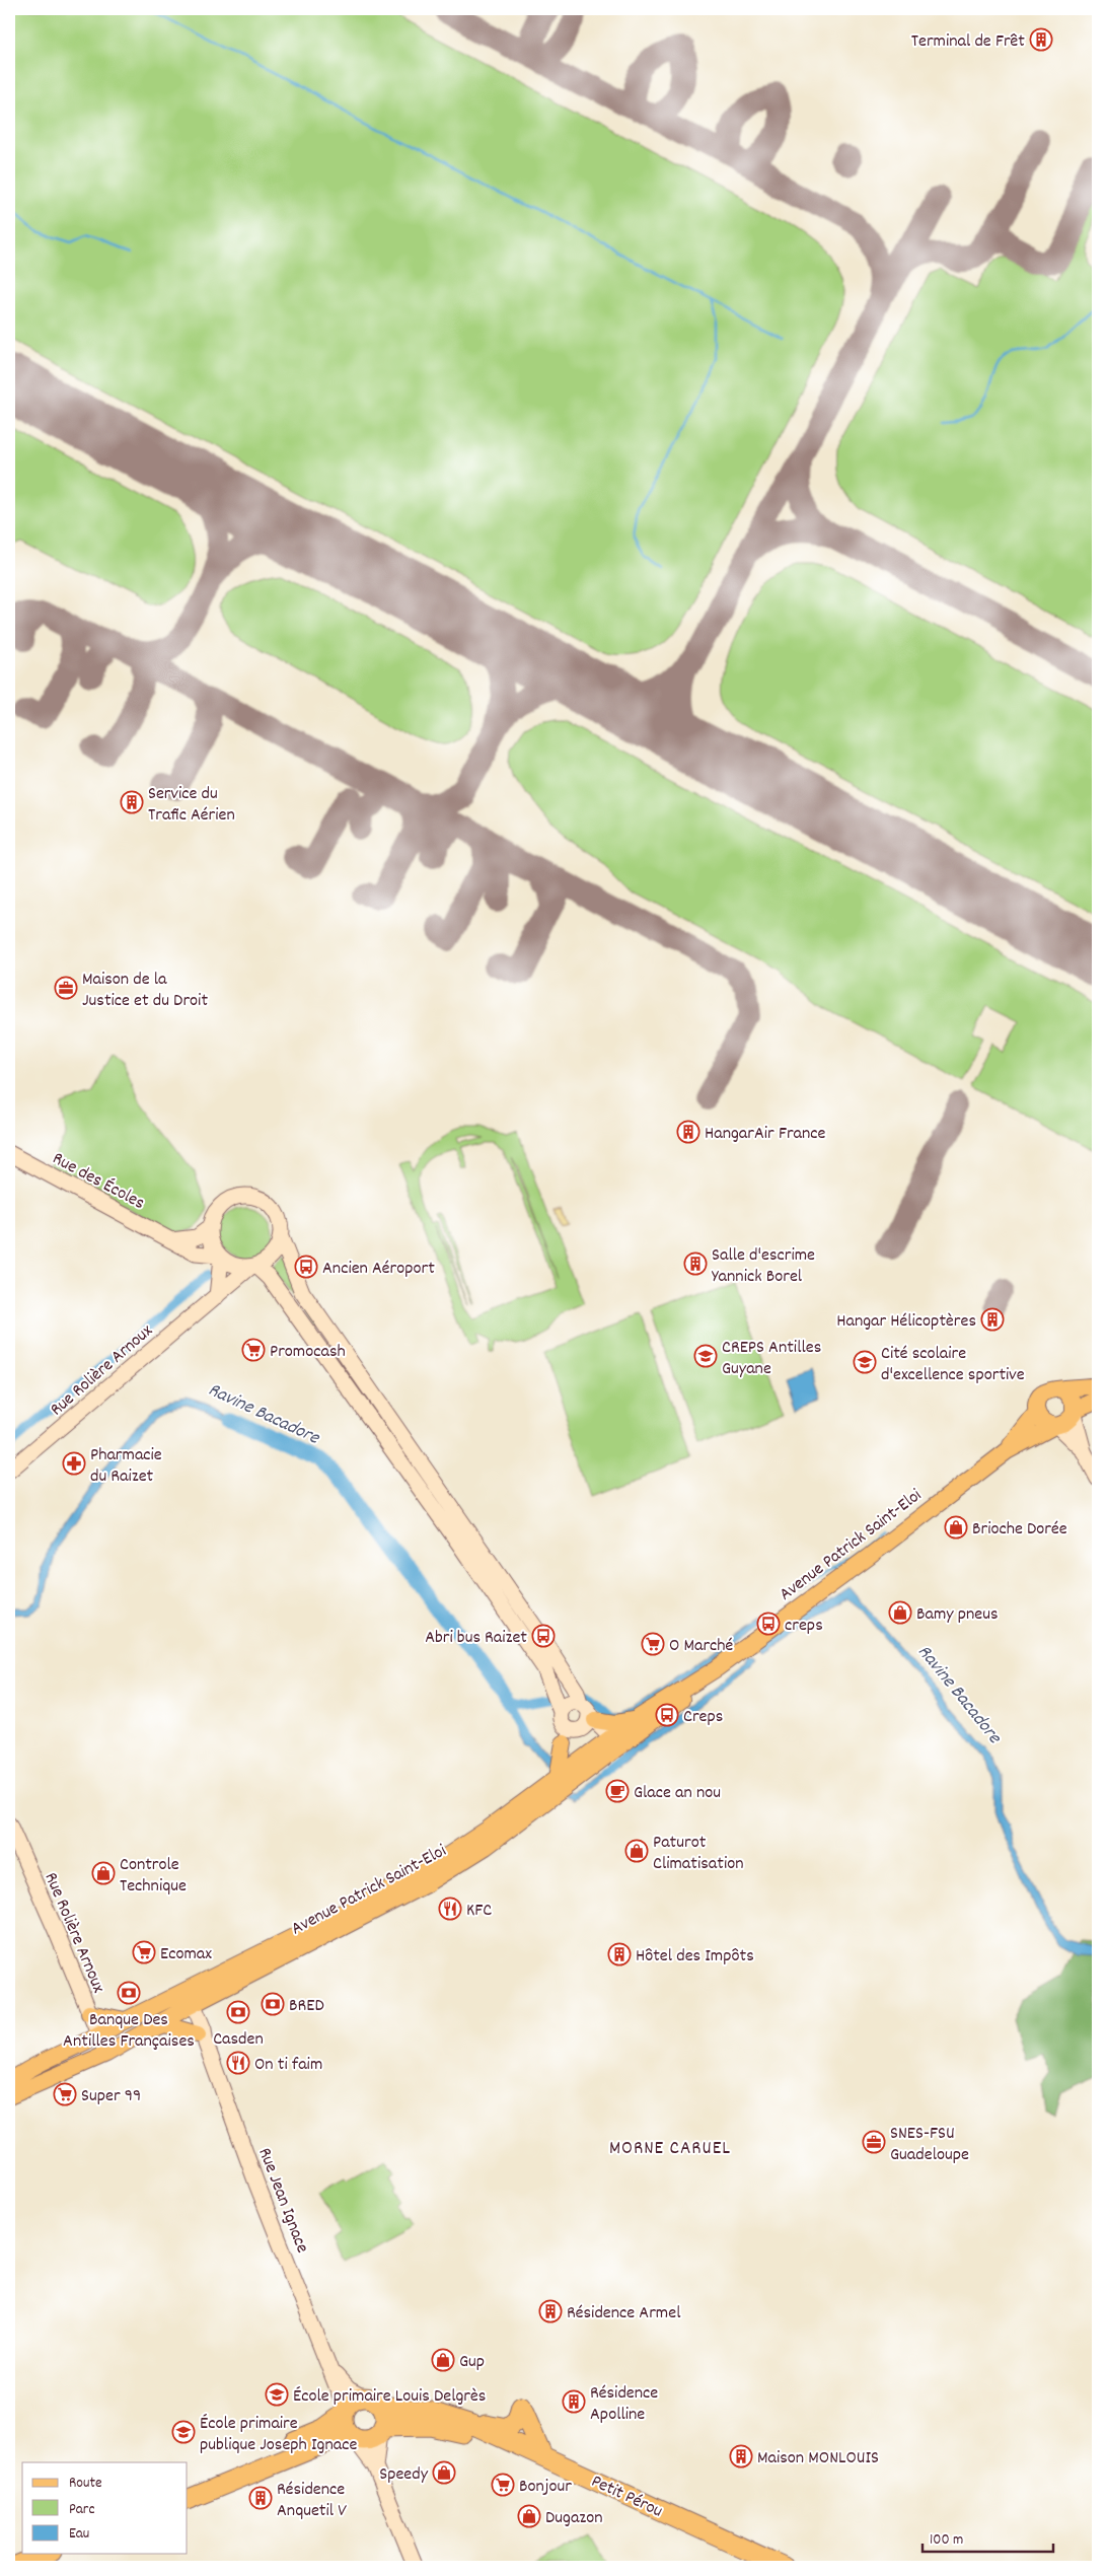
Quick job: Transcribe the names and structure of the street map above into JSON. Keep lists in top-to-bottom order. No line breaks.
{"streets":{"highway":["Petit Pérou"],"main road":["Rue des Écoles","Rue Rolière Arnoux","Avenue Patrick Saint-Eloi","Rue Jean Ignace"]},"crossings":[["Rue des Écoles","Rue Rolière Arnoux"],["Rue Rolière Arnoux","Avenue Patrick Saint-Eloi"],["Avenue Patrick Saint-Eloi","Rue Jean Ignace"],["Rue Jean Ignace","Petit Pérou"]],"districts":["MORNE CARUEL"],"water":["Ravine Bacadore"],"places":{"building":["Terminal de Frêt","Service du Trafic Aérien","HangarAir France","Salle d'escrime Yannick Borel","Hangar Hélicoptères","Hôtel des Impôts","Résidence Armel","Résidence Apolline","Maison MONLOUIS","Résidence Anquetil V"],"office":["Maison de la Justice et du Droit","SNES-FSU Guadeloupe"],"bus stop":["Ancien Aéroport","creps","Abri bus Raizet","Creps"],"supermarket":["Promocash","O Marché","Ecomax","Super 99","Bonjour"],"school or university":["CREPS Antilles Guyane","Cité scolaire d'excellence sportive","École primaire Louis Delgrès","École primaire publique Joseph Ignace"],"pharmacy":["Pharmacie du Raizet"],"shop":["Brioche Dorée","Bamy pneus","Paturot Climatisation","Controle Technique","Gup","Speedy","Dugazon"],"cafe":["Glace an nou"],"restaurant":["KFC","On ti faim"],"bank":["Banque Des Antilles Françaises","BRED","Casden"]},"legend":["Route","Parc","Eau"],"scale_bar":"100 m"}
